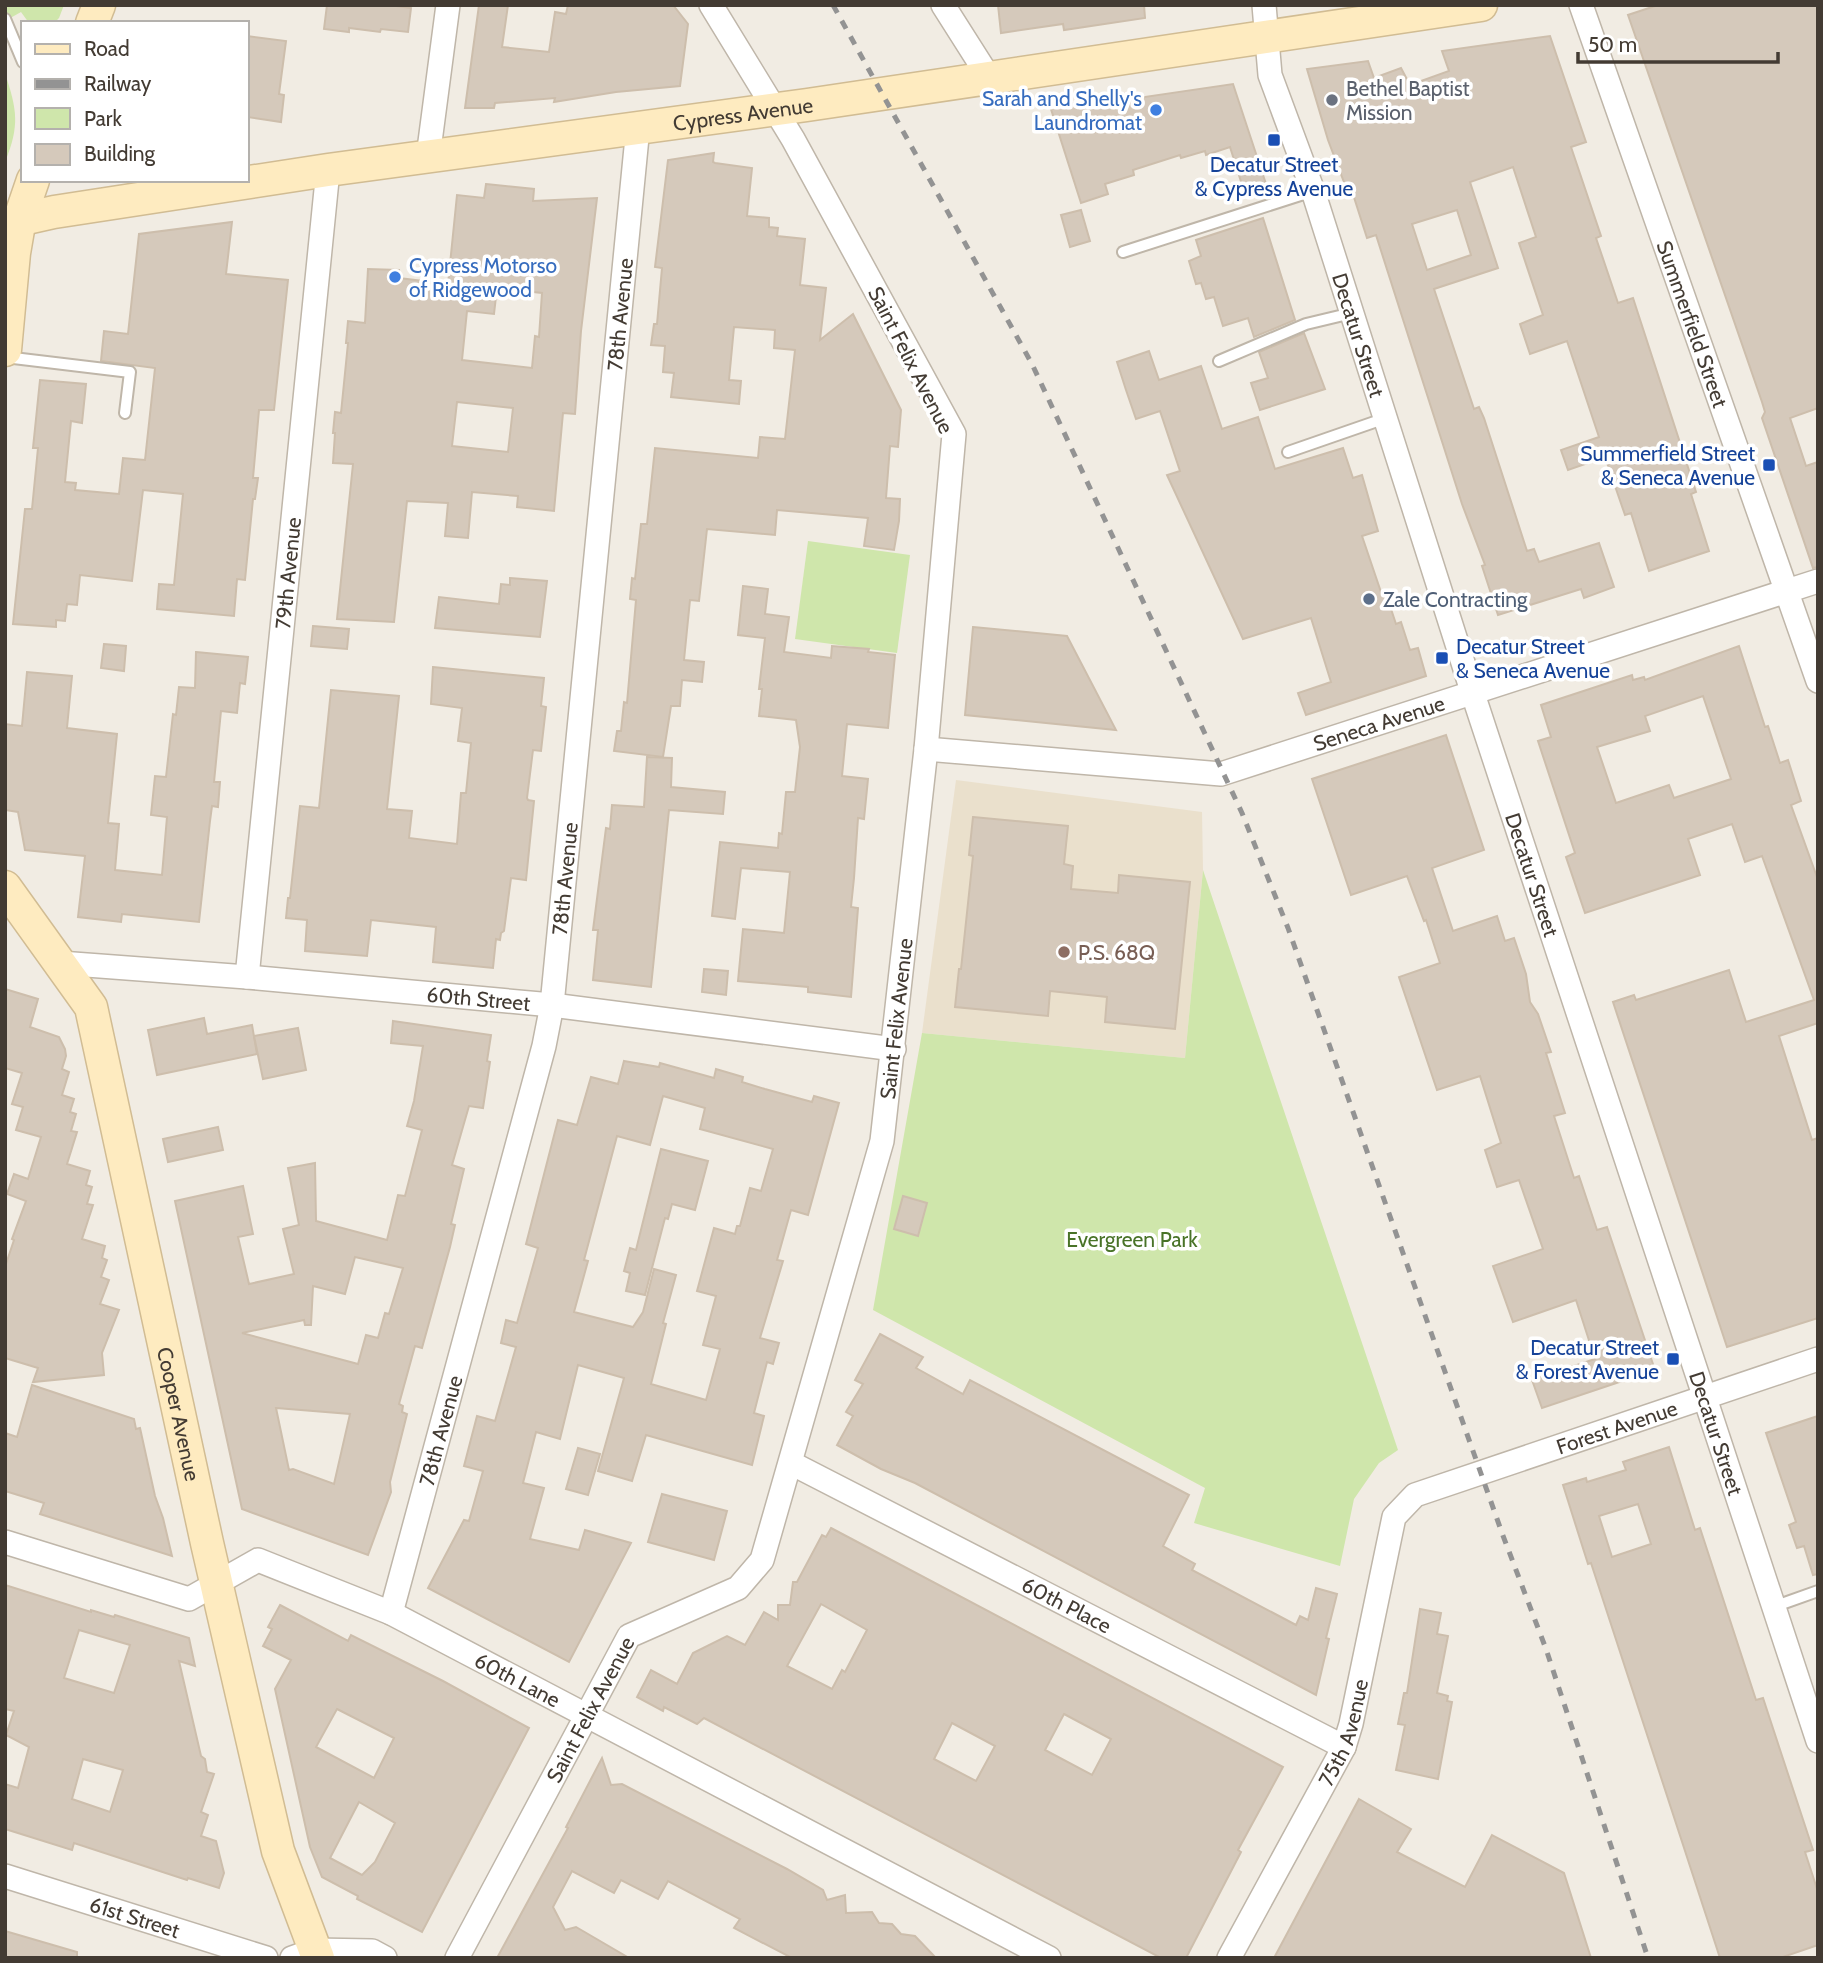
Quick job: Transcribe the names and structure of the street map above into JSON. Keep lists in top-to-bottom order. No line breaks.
{"streets":{"main road":["Cypress Avenue","Cooper Avenue"],"street":["78th Avenue","Summerfield Street","Decatur Street","Saint Felix Avenue","79th Avenue","Seneca Avenue","60th Street","Forest Avenue","60th Place","60th Lane","75th Avenue","61st Street"]},"crossings":[["Cypress Avenue","78th Avenue"],["Cypress Avenue","Decatur Street"],["Cypress Avenue","Saint Felix Avenue"],["Cypress Avenue","79th Avenue"],["78th Avenue","60th Street"],["78th Avenue","60th Lane"],["Summerfield Street","Seneca Avenue"],["Decatur Street","Seneca Avenue"],["Decatur Street","Forest Avenue"],["Saint Felix Avenue","Seneca Avenue"],["Saint Felix Avenue","60th Street"],["Saint Felix Avenue","60th Place"],["Saint Felix Avenue","60th Lane"],["79th Avenue","60th Street"],["60th Street","Cooper Avenue"],["Cooper Avenue","60th Lane"],["Forest Avenue","75th Avenue"],["60th Place","75th Avenue"]],"parks":["Evergreen Park"],"places":{"other":["Bethel Baptist Mission","Sarah and Shelly's Laundromat","Cypress Motorso of Ridgewood","Zale Contracting","P.S. 68Q"],"transit":["Decatur Street & Cypress Avenue","Summerfield Street & Seneca Avenue","Decatur Street & Seneca Avenue","Decatur Street & Forest Avenue"]},"legend":["Road","Railway","Park","Building"],"scale_bar":"50 m"}
